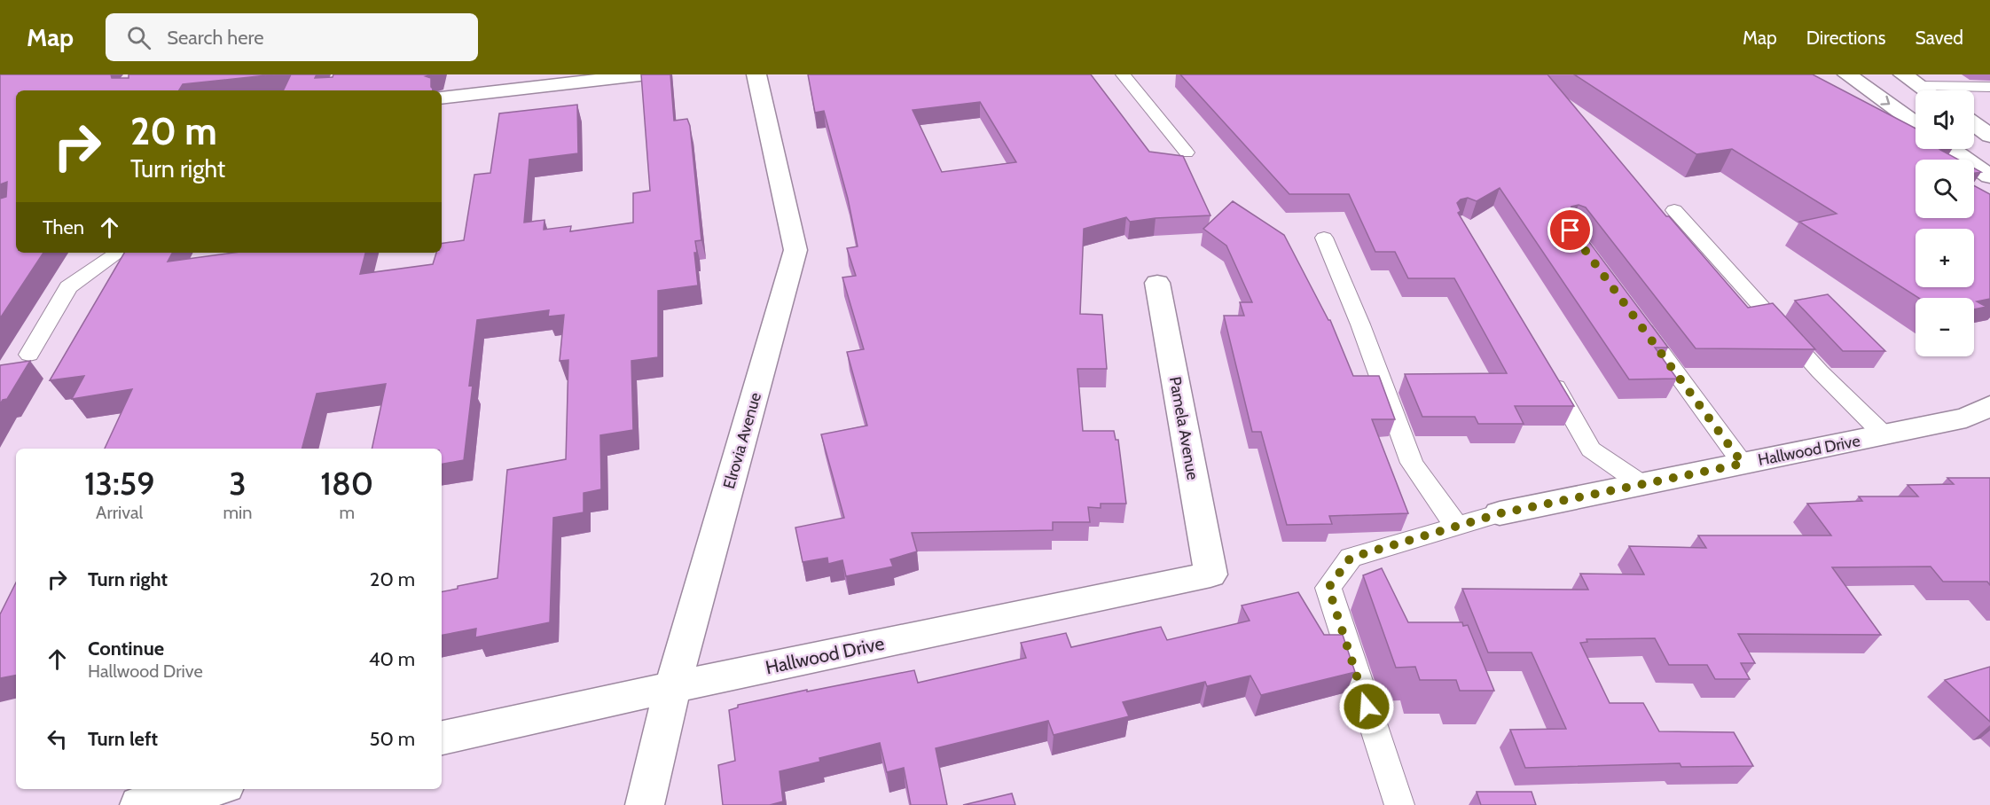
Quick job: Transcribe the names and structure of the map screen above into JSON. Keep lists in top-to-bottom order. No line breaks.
{"streets":{"street":["Pamela Avenue","Elrovia Avenue","Hallwood Drive"]},"crossings":[["Pamela Avenue","Hallwood Drive"],["Elrovia Avenue","Hallwood Drive"]],"page":{"header":"Map","search":"Search here","nav":["Map","Directions","Saved"],"map_buttons":["+","−"],"turn":["20 m","Turn right"],"then":"Then","eta":["13:59","Arrival","3","min","180","m"],"list":[{"name":"Turn right","value":"20 m"},{"name":"Continue","note":"Hallwood Drive","value":"40 m"},{"name":"Turn left","value":"50 m"}]}}
